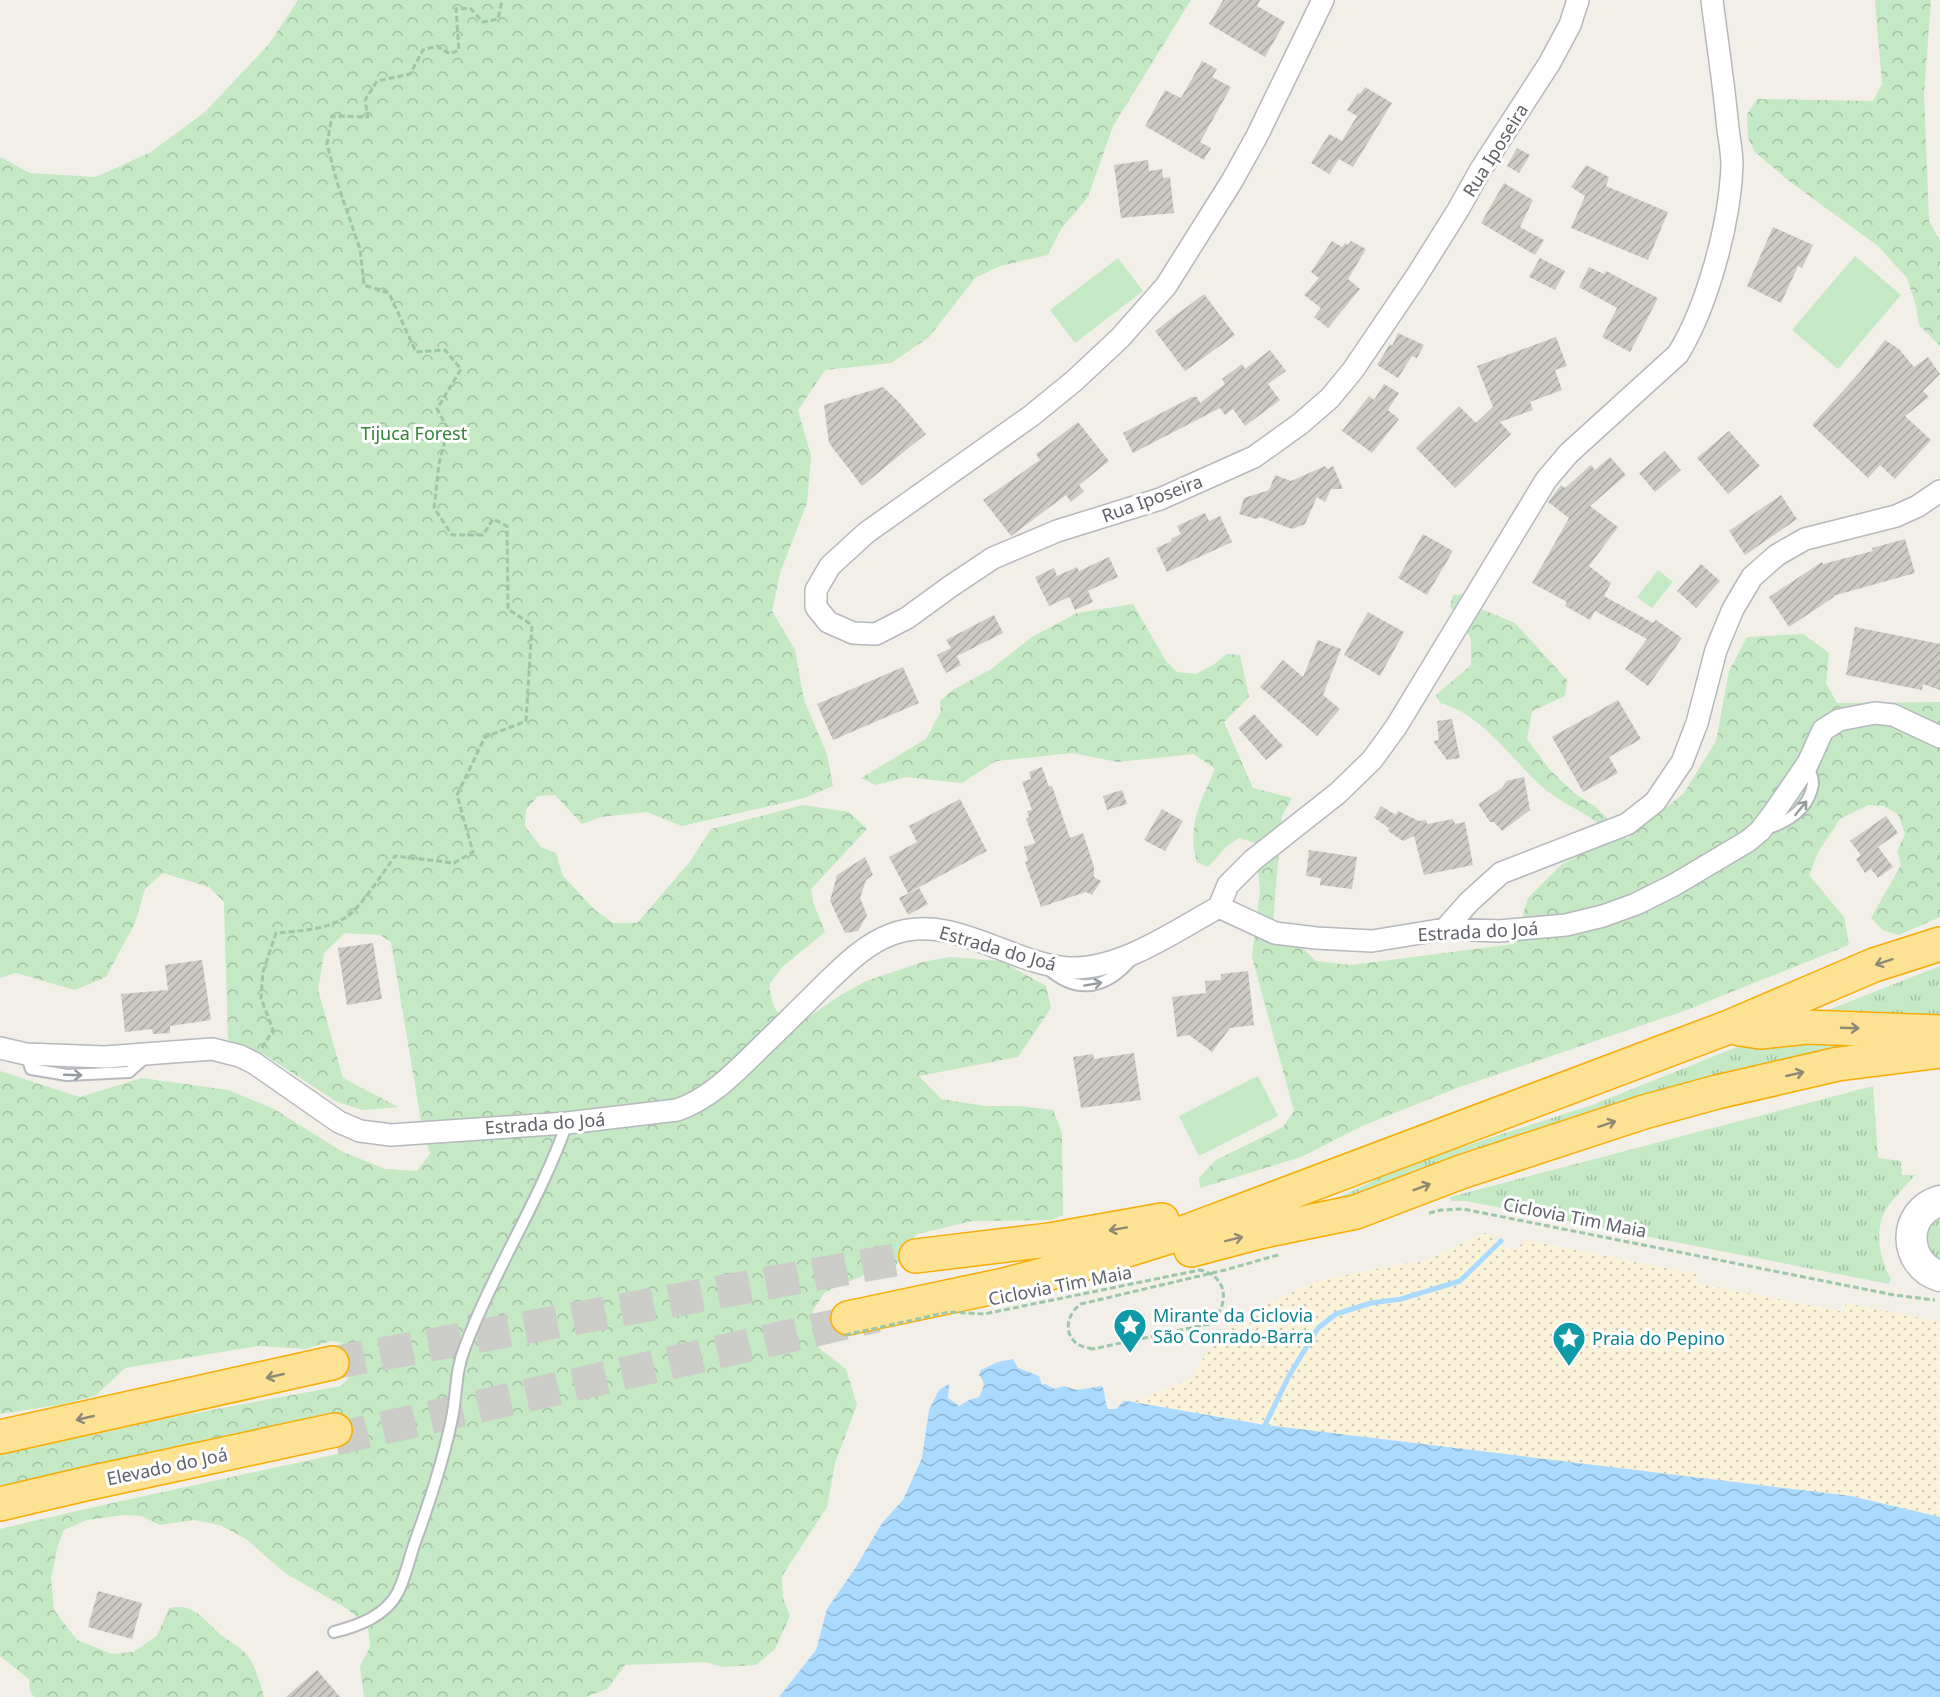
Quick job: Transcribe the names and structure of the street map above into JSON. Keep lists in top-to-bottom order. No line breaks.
{"streets":{"highway":["Elevado do Joá"],"street":["Rua Iposeira","Estrada do Joá"],"path":["Ciclovia Tim Maia"]},"parks":["Tijuca Forest"],"places":{"place":["Mirante da Ciclovia São Conrado-Barra","Praia do Pepino"]}}
